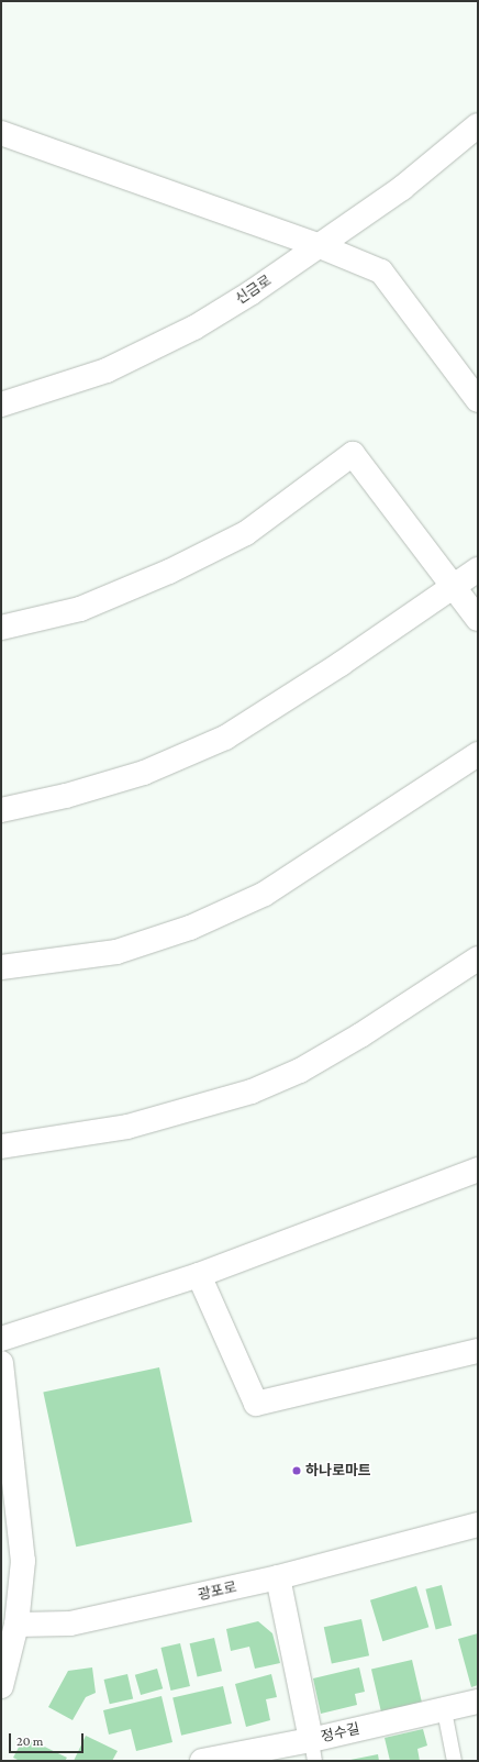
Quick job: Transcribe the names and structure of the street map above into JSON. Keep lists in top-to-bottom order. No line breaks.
{"streets":{"street":["신금로","광포로","정수길"]},"places":["하나로마트"],"scale_bar":"20 m"}
